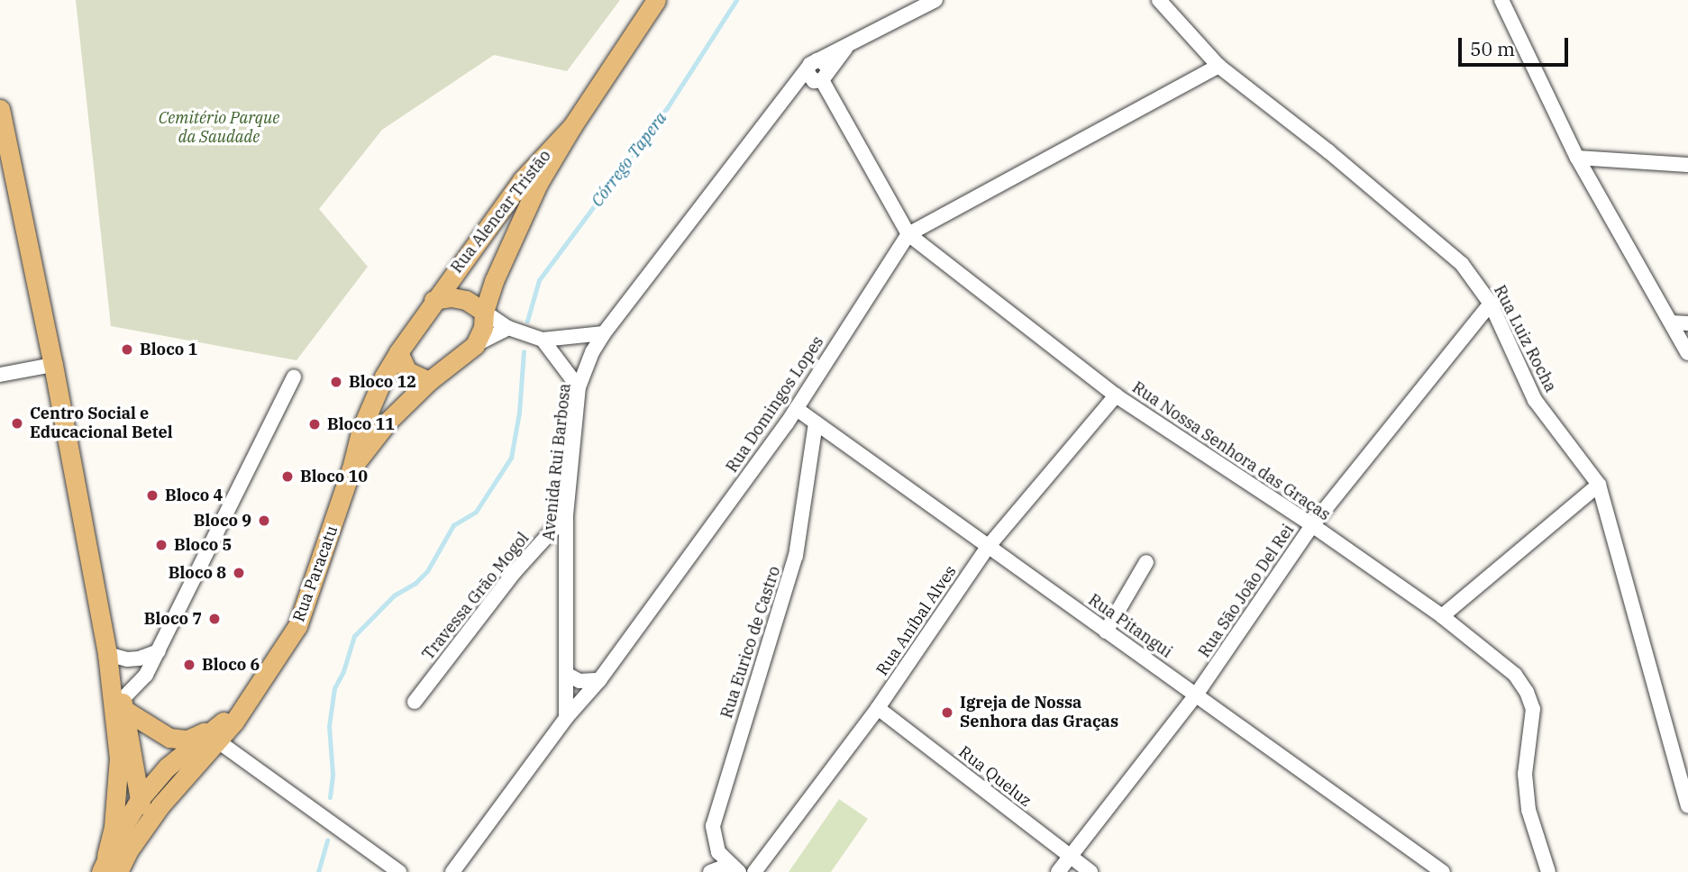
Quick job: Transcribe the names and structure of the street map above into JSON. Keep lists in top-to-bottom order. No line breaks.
{"streets":{"main road":["Rua Alencar Tristão","Rua Paracatu"],"street":["Rua Luiz Rocha","Rua Domingos Lopes","Rua Nossa Senhora das Graças","Avenida Rui Barbosa","Rua São João Del Rei","Travessa Grão Mogol","Rua Aníbal Alves","Rua Pitangui","Rua Eurico de Castro","Rua Queluz"]},"crossings":[["Rua Alencar Tristão","Rua Paracatu"],["Rua Luiz Rocha","Rua Domingos Lopes"],["Rua Luiz Rocha","Rua São João Del Rei"],["Rua Domingos Lopes","Rua Nossa Senhora das Graças"],["Rua Domingos Lopes","Avenida Rui Barbosa"],["Rua Domingos Lopes","Rua Pitangui"],["Rua Nossa Senhora das Graças","Avenida Rui Barbosa"],["Rua Nossa Senhora das Graças","Rua São João Del Rei"],["Rua Nossa Senhora das Graças","Rua Aníbal Alves"],["Avenida Rui Barbosa","Travessa Grão Mogol"],["Rua São João Del Rei","Rua Pitangui"],["Rua São João Del Rei","Rua Queluz"],["Rua Aníbal Alves","Rua Pitangui"],["Rua Aníbal Alves","Rua Queluz"],["Rua Pitangui","Rua Eurico de Castro"]],"water":["Córrego Tapera"],"parks":["Cemitério Parque da Saudade"],"places":["Bloco 1","Bloco 12","Centro Social e Educacional Betel","Bloco 11","Bloco 10","Bloco 4","Bloco 9","Bloco 5","Bloco 8","Bloco 7","Bloco 6","Igreja de Nossa Senhora das Graças"],"scale_bar":"50 m"}
